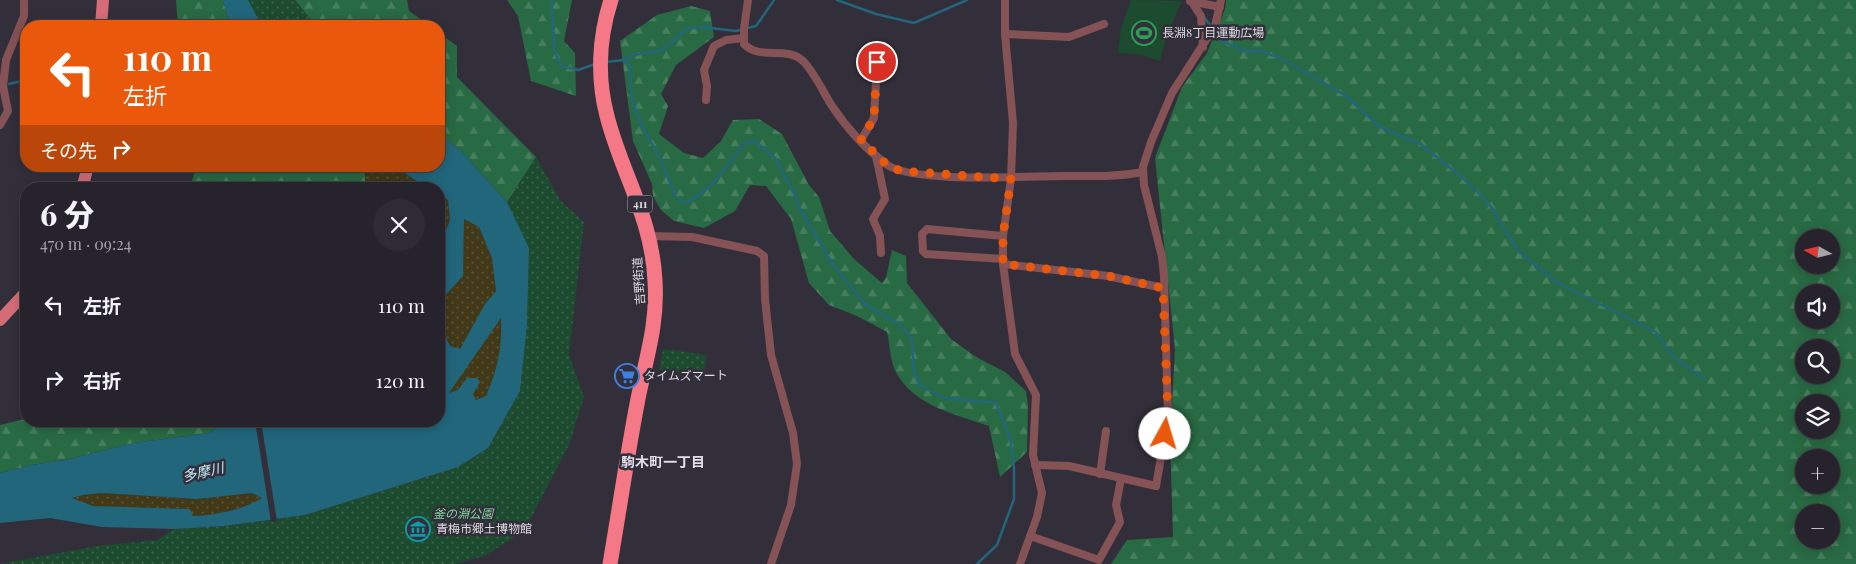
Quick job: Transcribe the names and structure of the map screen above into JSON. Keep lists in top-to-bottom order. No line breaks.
{"streets":{"highway":["411","吉野街道"]},"districts":["駒木町一丁目"],"water":["多摩川"],"parks":["釜の淵公園"],"places":{"sports":["長淵8丁目運動広場"],"supermarket":["タイムズマート"],"museum":["青梅市郷土博物館"]},"north":"left","page":{"turn":["110 m","左折"],"then":"その先","heading":["6 分","470 m · 09:24"],"map_buttons":["+","−"],"list":[{"name":"左折","value":"110 m"},{"name":"右折","value":"120 m"}]}}
